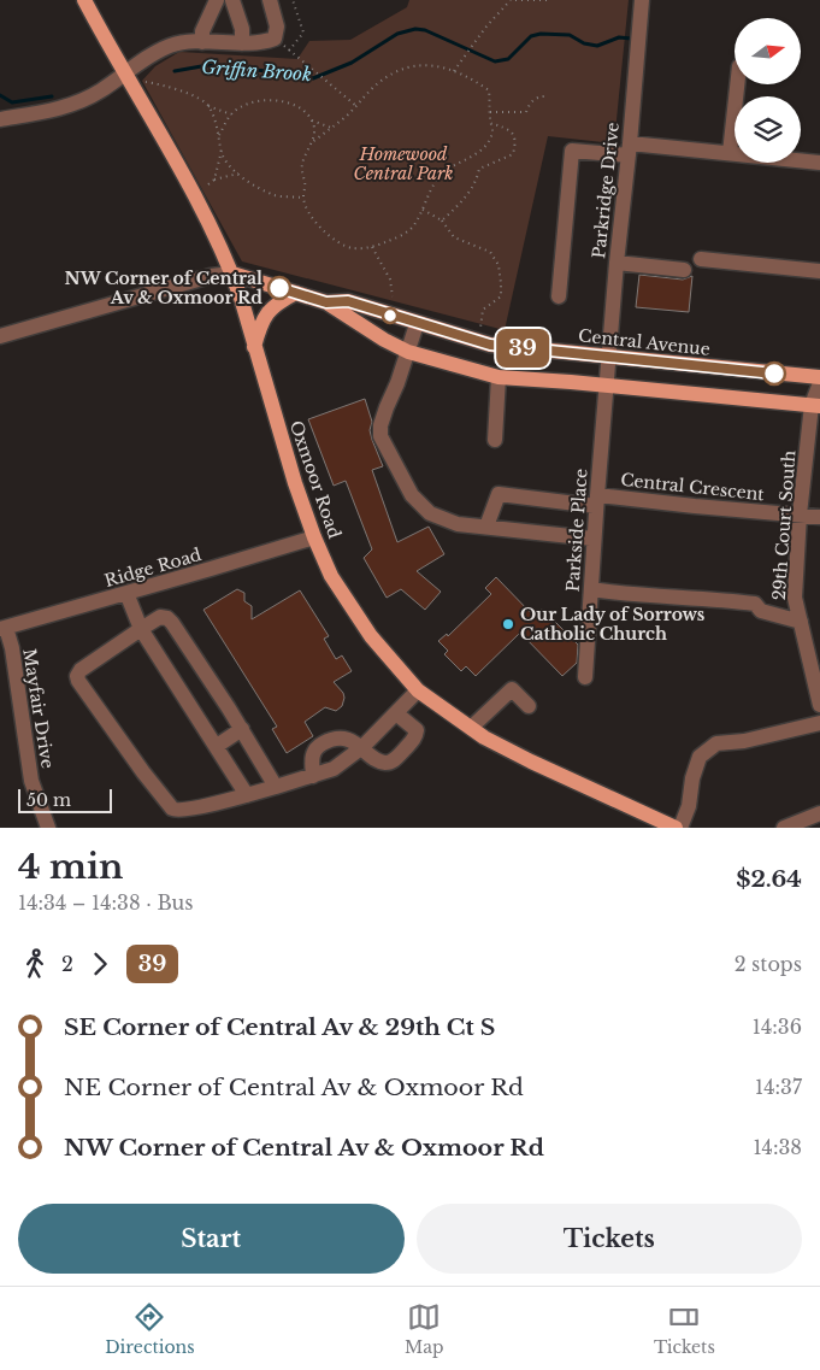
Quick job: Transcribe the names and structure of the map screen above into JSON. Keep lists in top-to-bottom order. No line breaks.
{"streets":{"main road":["Central Avenue","Oxmoor Road"],"street":["Parkridge Drive","Central Crescent","29th Court South","Parkside Place","Ridge Road","Mayfair Drive"]},"crossings":[["Parkridge Drive","Central Avenue"],["Parkridge Drive","Parkside Place"],["Central Avenue","Oxmoor Road"],["Central Avenue","29th Court South"],["Central Avenue","Parkside Place"],["Oxmoor Road","Ridge Road"],["Central Crescent","29th Court South"],["Central Crescent","Parkside Place"],["Ridge Road","Mayfair Drive"]],"water":["Griffin Brook"],"parks":["Homewood Central Park"],"places":["NW Corner of Central Av & Oxmoor Rd","Our Lady of Sorrows Catholic Church"],"lines":["bus line 39"],"scale_bar":"50 m","north":"right","page":{"on_map":"39","scale":"50 m","heading":["4 min","14:34 – 14:38 · Bus","$2.64"],"legs":["2","39","2 stops"],"list":[{"name":"SE Corner of Central Av & 29th Ct S","value":"14:36"},{"name":"NE Corner of Central Av & Oxmoor Rd","value":"14:37"},{"name":"NW Corner of Central Av & Oxmoor Rd","value":"14:38"}],"buttons":["Start","Tickets"],"tabs":["Directions","Map","Tickets"]}}
